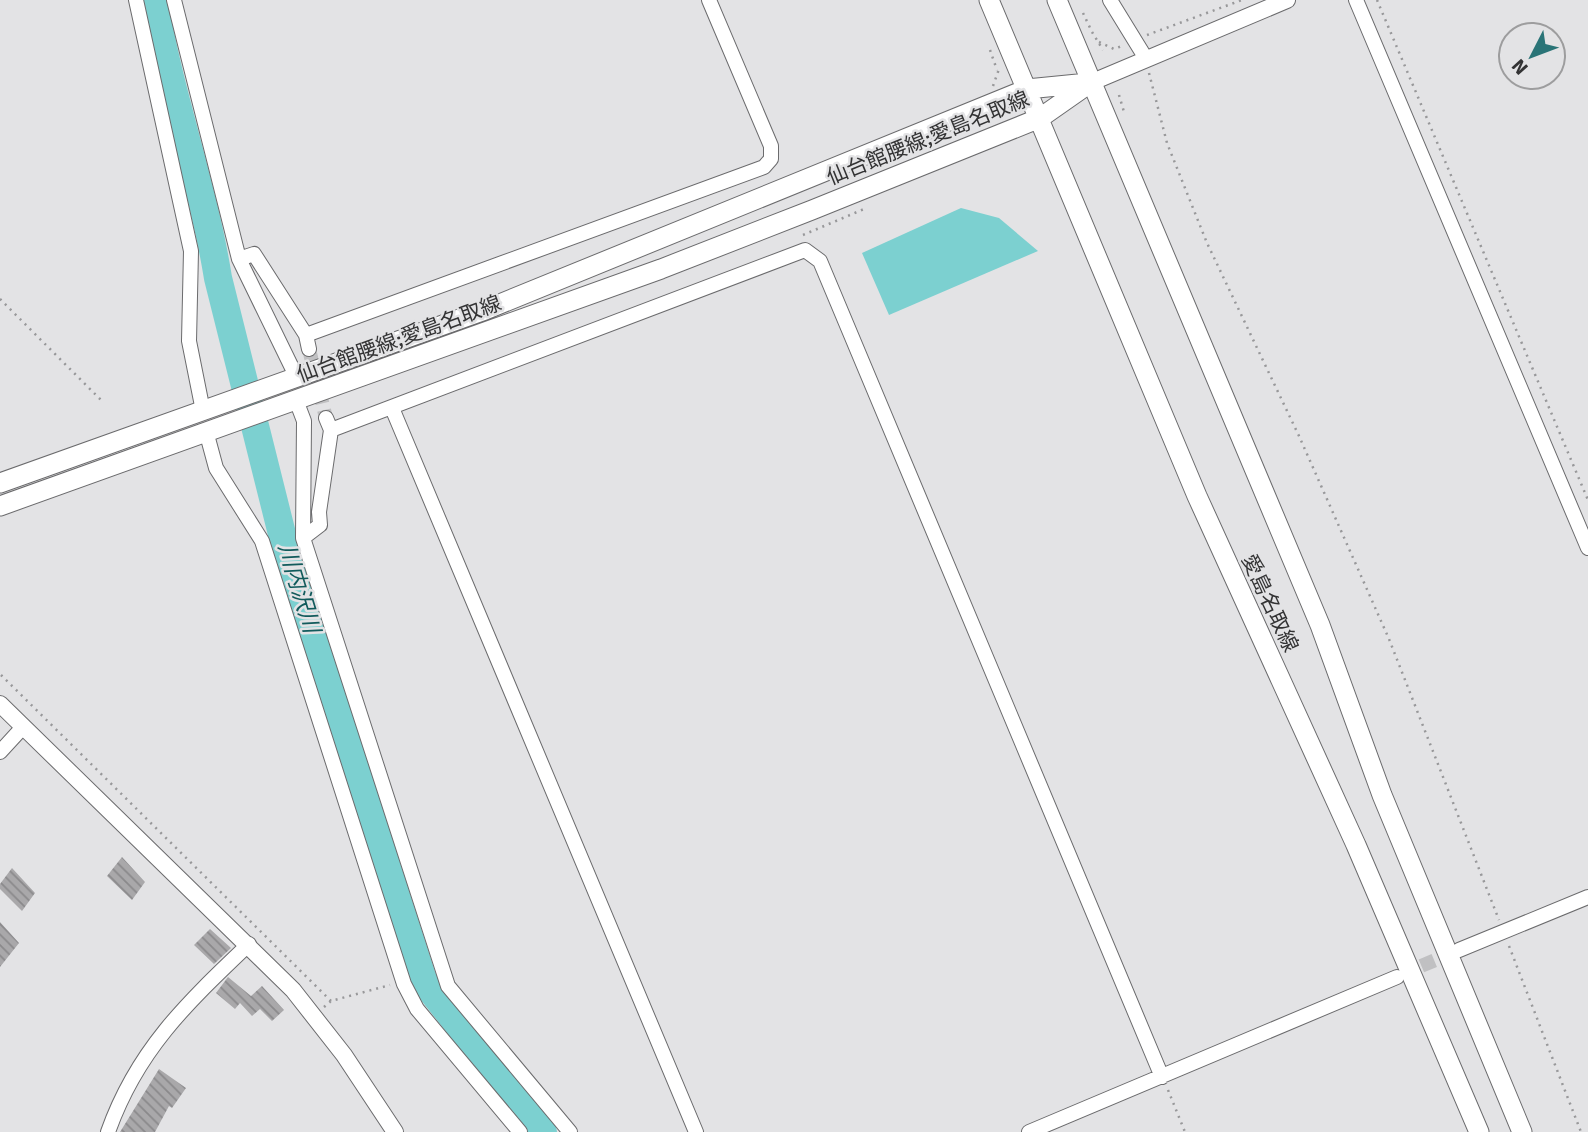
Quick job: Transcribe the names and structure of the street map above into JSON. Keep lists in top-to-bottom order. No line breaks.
{"streets":{"main road":["仙台館腰線;愛島名取線","愛島名取線"]},"crossings":[["仙台館腰線;愛島名取線","愛島名取線"]],"water":["川内沢川"],"north":"bottom left"}
